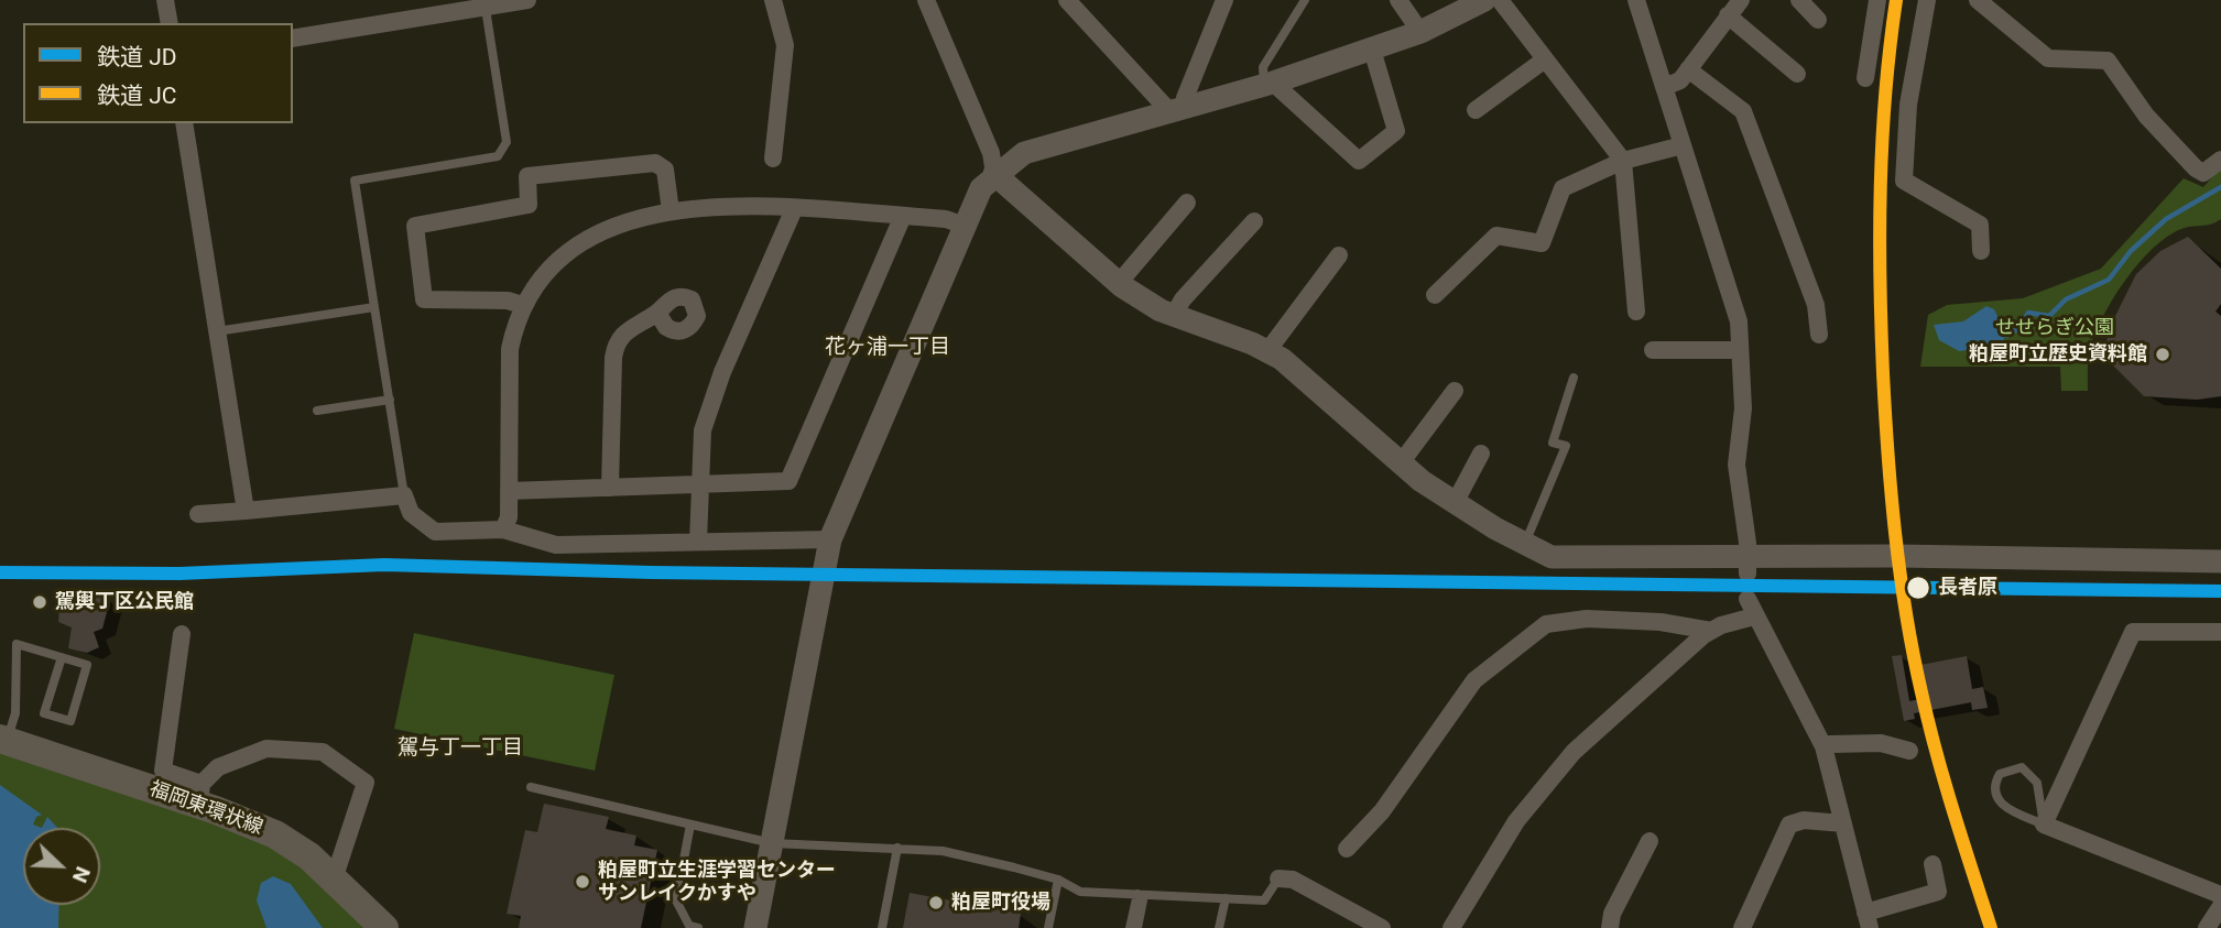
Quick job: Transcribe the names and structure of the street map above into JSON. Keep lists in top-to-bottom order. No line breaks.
{"streets":{"main road":["福岡東環状線"]},"districts":["花ヶ浦一丁目","駕与丁一丁目"],"parks":["せせらぎ公園"],"places":["粕屋町立歴史資料館","長者原","駕輿丁区公民館","粕屋町立生涯学習センター サンレイクかすや","粕屋町役場"],"lines":["rail line JC","rail line JD"],"legend":["鉄道 JD","鉄道 JC"],"north":"bottom right"}
